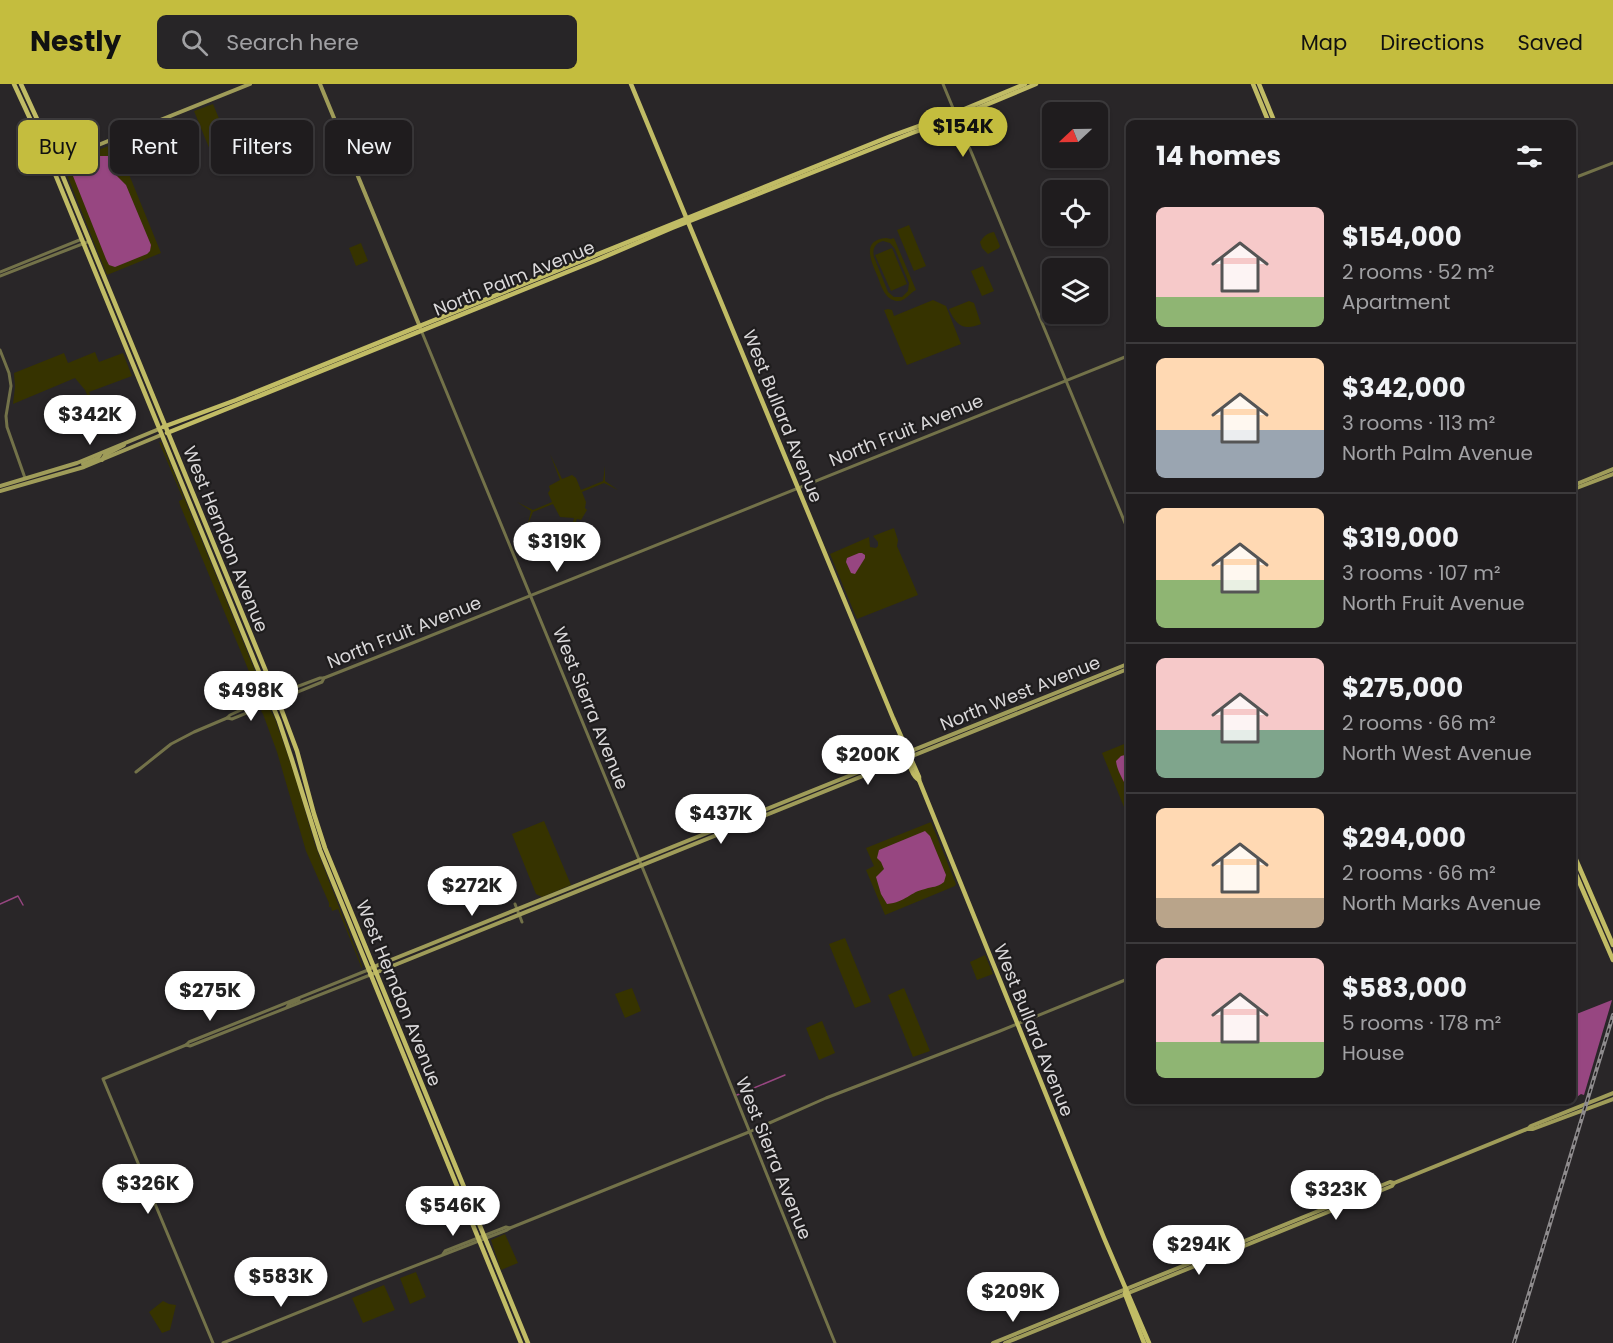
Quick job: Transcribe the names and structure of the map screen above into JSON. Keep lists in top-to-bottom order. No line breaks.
{"streets":{"main road":["North Palm Avenue","West Bullard Avenue","West Herndon Avenue","North West Avenue","West Sierra Avenue"],"street":["North Fruit Avenue"]},"crossings":[["North Palm Avenue","West Bullard Avenue"],["North Palm Avenue","West Herndon Avenue"],["North Palm Avenue","West Sierra Avenue"],["West Bullard Avenue","North Fruit Avenue"],["West Bullard Avenue","North West Avenue"],["North Fruit Avenue","West Herndon Avenue"],["North Fruit Avenue","West Sierra Avenue"],["West Herndon Avenue","North West Avenue"],["North West Avenue","West Sierra Avenue"]],"north":"left","page":{"header":"Nestly","search":"Search here","nav":["Map","Directions","Saved"],"price":["$154K","$342K","$319K","$498K","$200K","$437K","$272K","$275K","$326K","$323K","$546K","$294K","$583K","$209K"],"chip":["Buy","Rent","Filters","New"],"heading":"14 homes","list":[{"name":"$154,000","note":"2 rooms · 52 m² · Apartment"},{"name":"$342,000","note":"3 rooms · 113 m² · North Palm Avenue"},{"name":"$319,000","note":"3 rooms · 107 m² · North Fruit Avenue"},{"name":"$275,000","note":"2 rooms · 66 m² · North West Avenue"},{"name":"$294,000","note":"2 rooms · 66 m² · North Marks Avenue"},{"name":"$583,000","note":"5 rooms · 178 m² · House"}]}}
